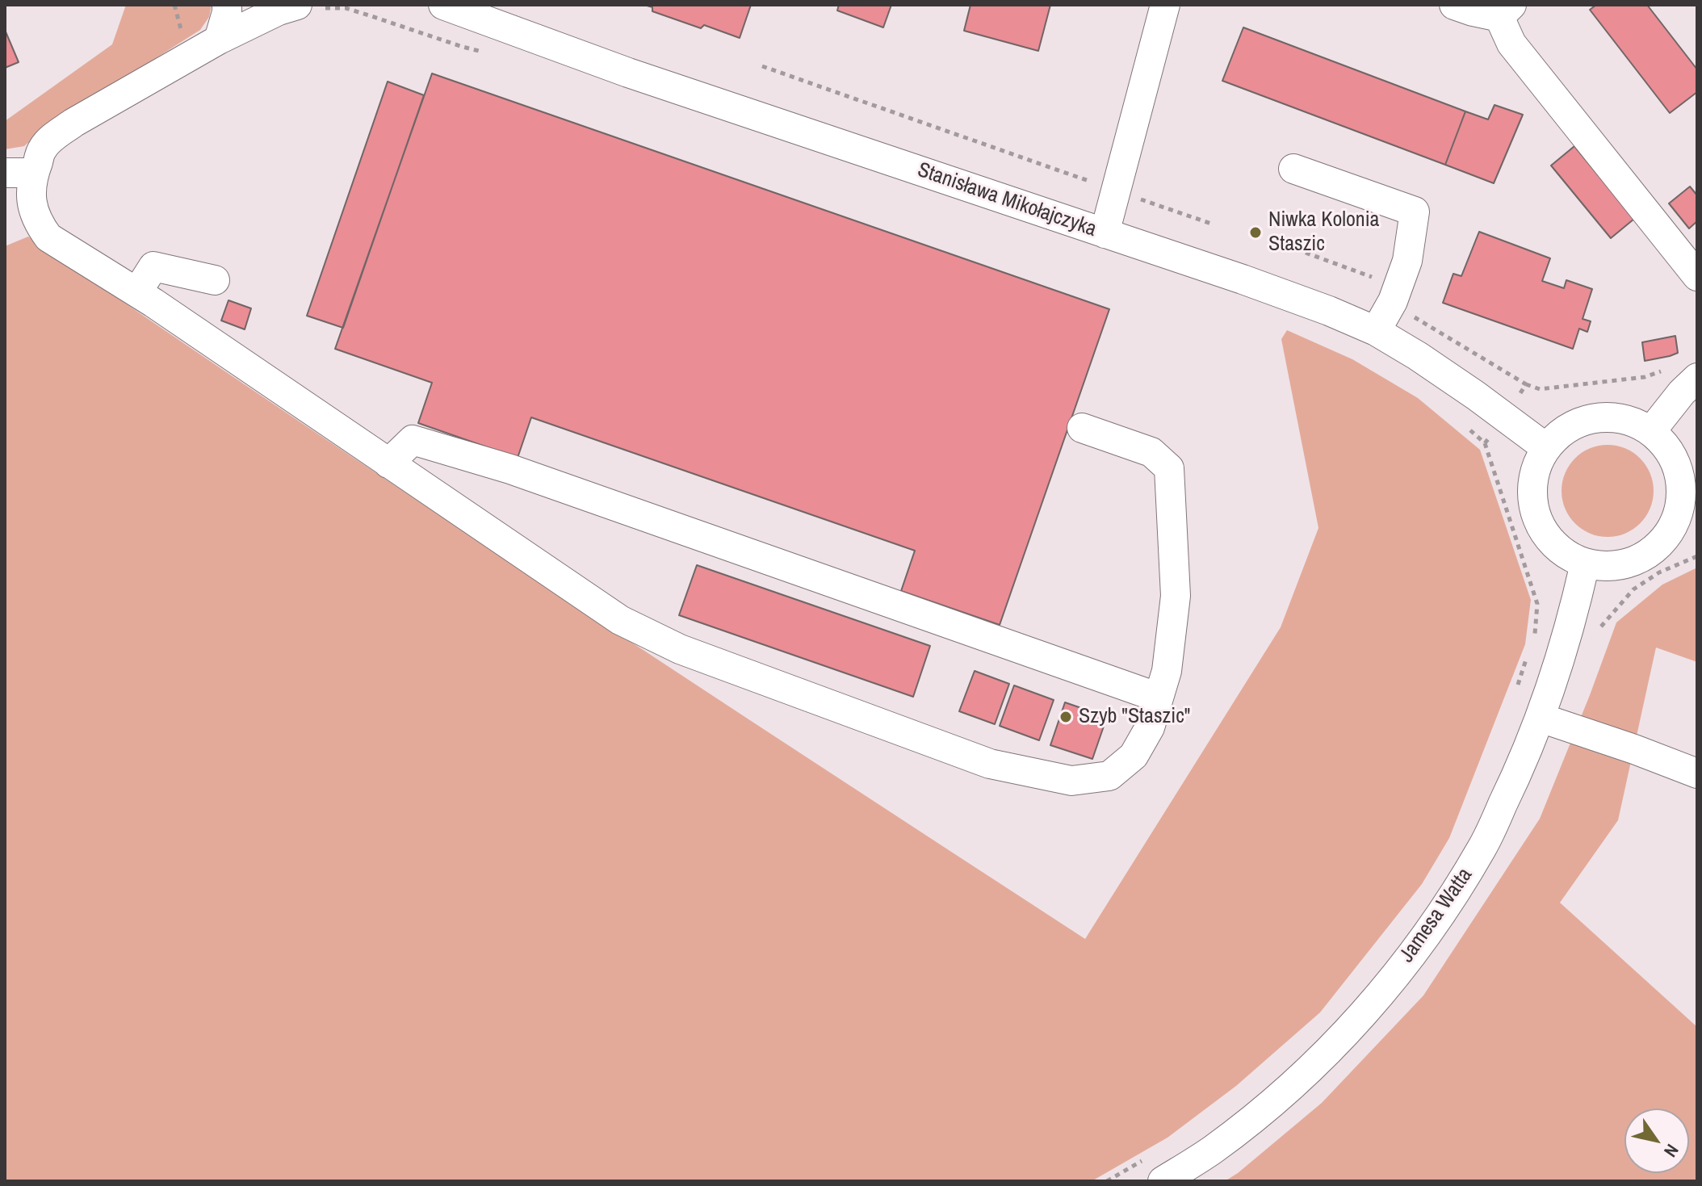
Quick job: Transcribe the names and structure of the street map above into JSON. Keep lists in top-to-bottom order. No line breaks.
{"streets":{"street":["Stanisława Mikołajczyka","Jamesa Watta"]},"crossings":[["Stanisława Mikołajczyka","Jamesa Watta"]],"places":["Niwka Kolonia Staszic","Szyb \"Staszic\""],"north":"bottom right"}
